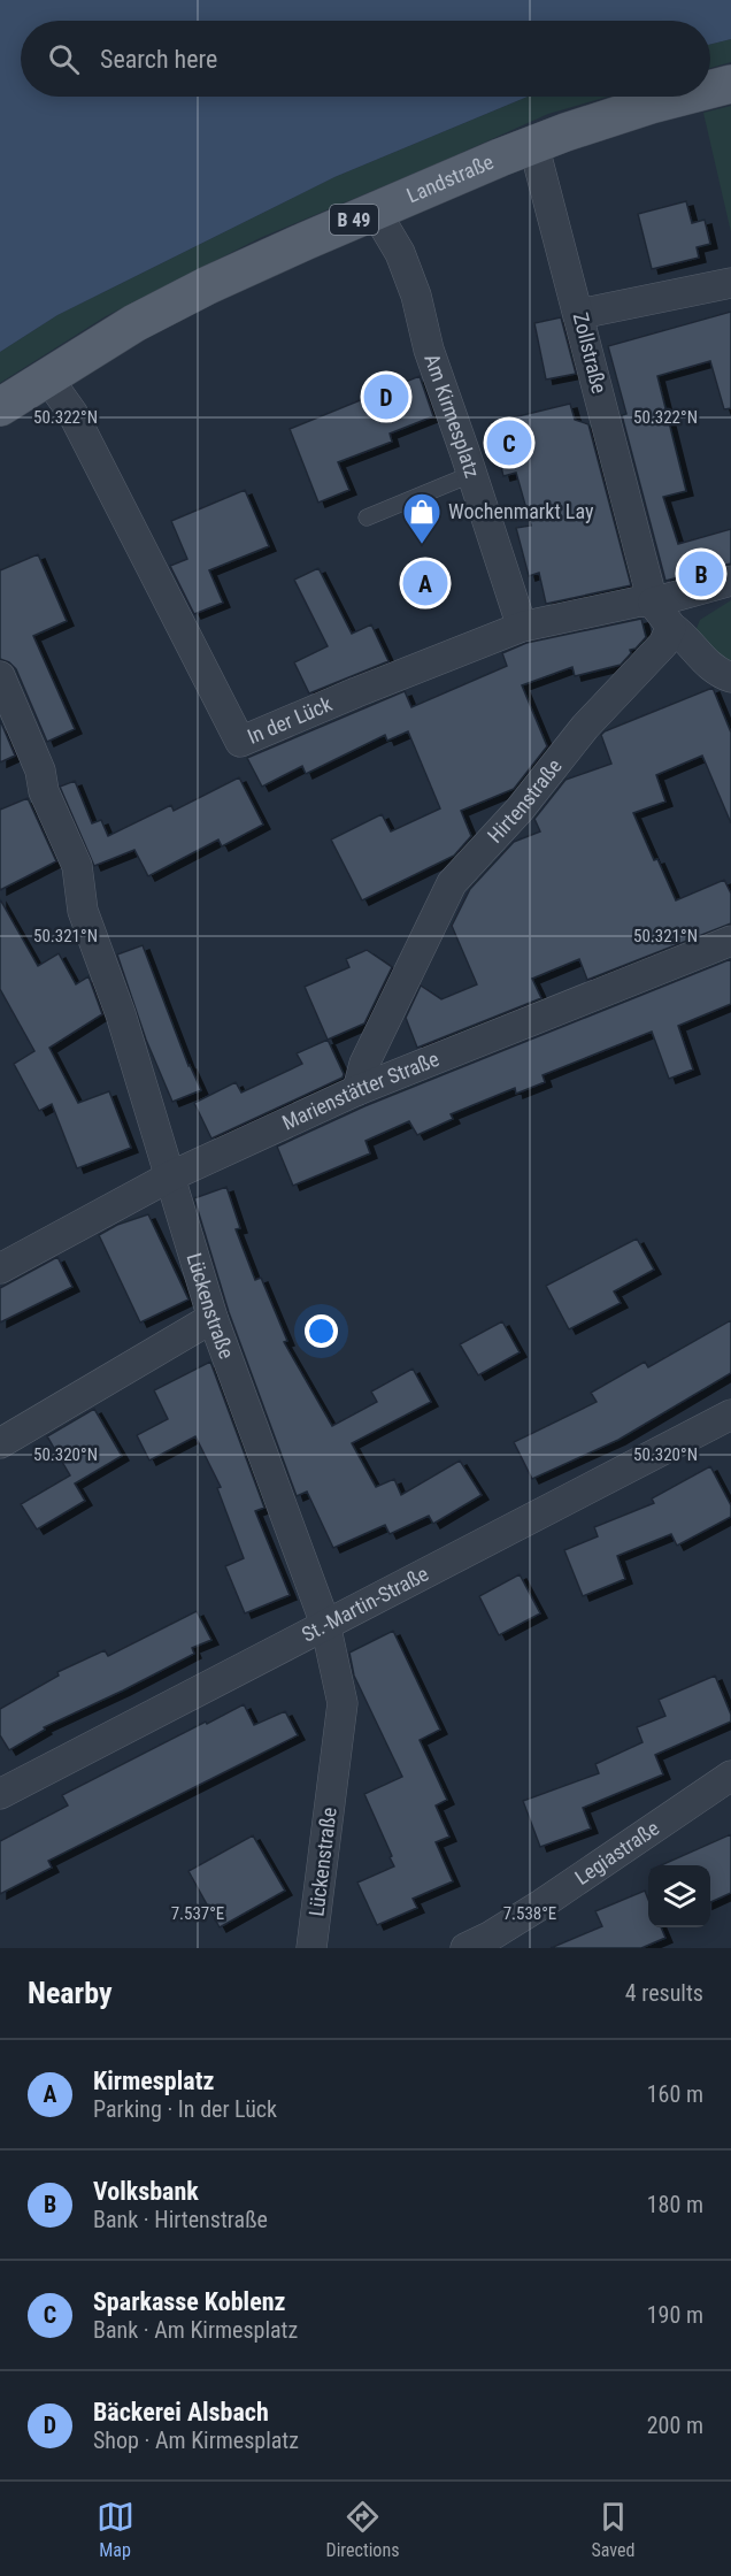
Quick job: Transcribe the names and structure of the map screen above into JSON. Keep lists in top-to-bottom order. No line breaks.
{"streets":{"main road":["Landstraße","B 49"],"street":["Zollstraße","Am Kirmesplatz","In der Lück","Hirtenstraße","Marienstätter Straße","Lückenstraße","St.-Martin-Straße","Legiastraße"]},"crossings":[["Landstraße","Zollstraße"],["Landstraße","Am Kirmesplatz"],["Landstraße","In der Lück"],["Zollstraße","In der Lück"],["Am Kirmesplatz","In der Lück"],["Hirtenstraße","Marienstätter Straße"],["Marienstätter Straße","Lückenstraße"],["Lückenstraße","St.-Martin-Straße"]],"places":{"shop":["Wochenmarkt Lay"]},"page":{"search":"Search here","pins":["D","C","B","A"],"heading":["Nearby","4 results"],"list":[{"mark":"A","name":"Kirmesplatz","note":"Parking · In der Lück","value":"160 m"},{"mark":"B","name":"Volksbank","note":"Bank · Hirtenstraße","value":"180 m"},{"mark":"C","name":"Sparkasse Koblenz","note":"Bank · Am Kirmesplatz","value":"190 m"},{"mark":"D","name":"Bäckerei Alsbach","note":"Shop · Am Kirmesplatz","value":"200 m"}],"nav":["Map","Directions","Saved"]},"coordinates":["50.322°N","50.321°N","50.320°N","7.537°E","7.538°E"]}
